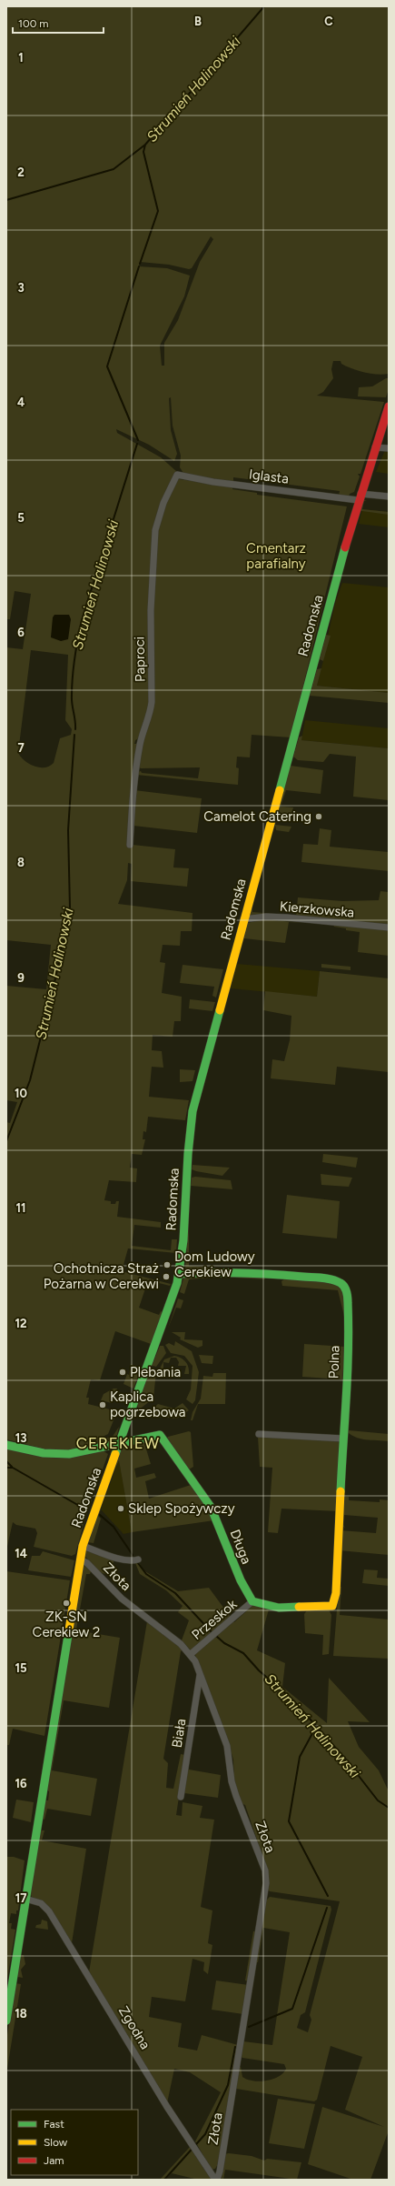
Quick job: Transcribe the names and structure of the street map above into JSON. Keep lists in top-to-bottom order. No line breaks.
{"streets":{"street":["Iglasta","Radomska","Paproci","Kierzkowska","Polna","Długa","Złota","Przeskok","Biała","Zgodna"]},"crossings":[["Iglasta","Radomska"],["Iglasta","Paproci"],["Radomska","Kierzkowska"],["Radomska","Polna"],["Radomska","Długa"],["Radomska","Złota"],["Radomska","Zgodna"],["Polna","Długa"],["Polna","Przeskok"],["Długa","Przeskok"],["Złota","Przeskok"],["Złota","Biała"],["Złota","Zgodna"]],"districts":["CEREKIEW"],"water":["Strumień Halinowski"],"parks":["Cmentarz parafialny"],"places":["Camelot Catering","Dom Ludowy Cerekiew","Ochotnicza Straż Pożarna w Cerekwi","Plebania","Kaplica pogrzebowa","Sklep Spożywczy","ZK-SN Cerekiew 2"],"legend":["Fast","Slow","Jam"],"scale_bar":"100 m","grid":{"columns":["B","C"],"rows":["1","2","3","4","5","6","7","8","9","10","11","12","13","14","15","16","17","18"]}}
